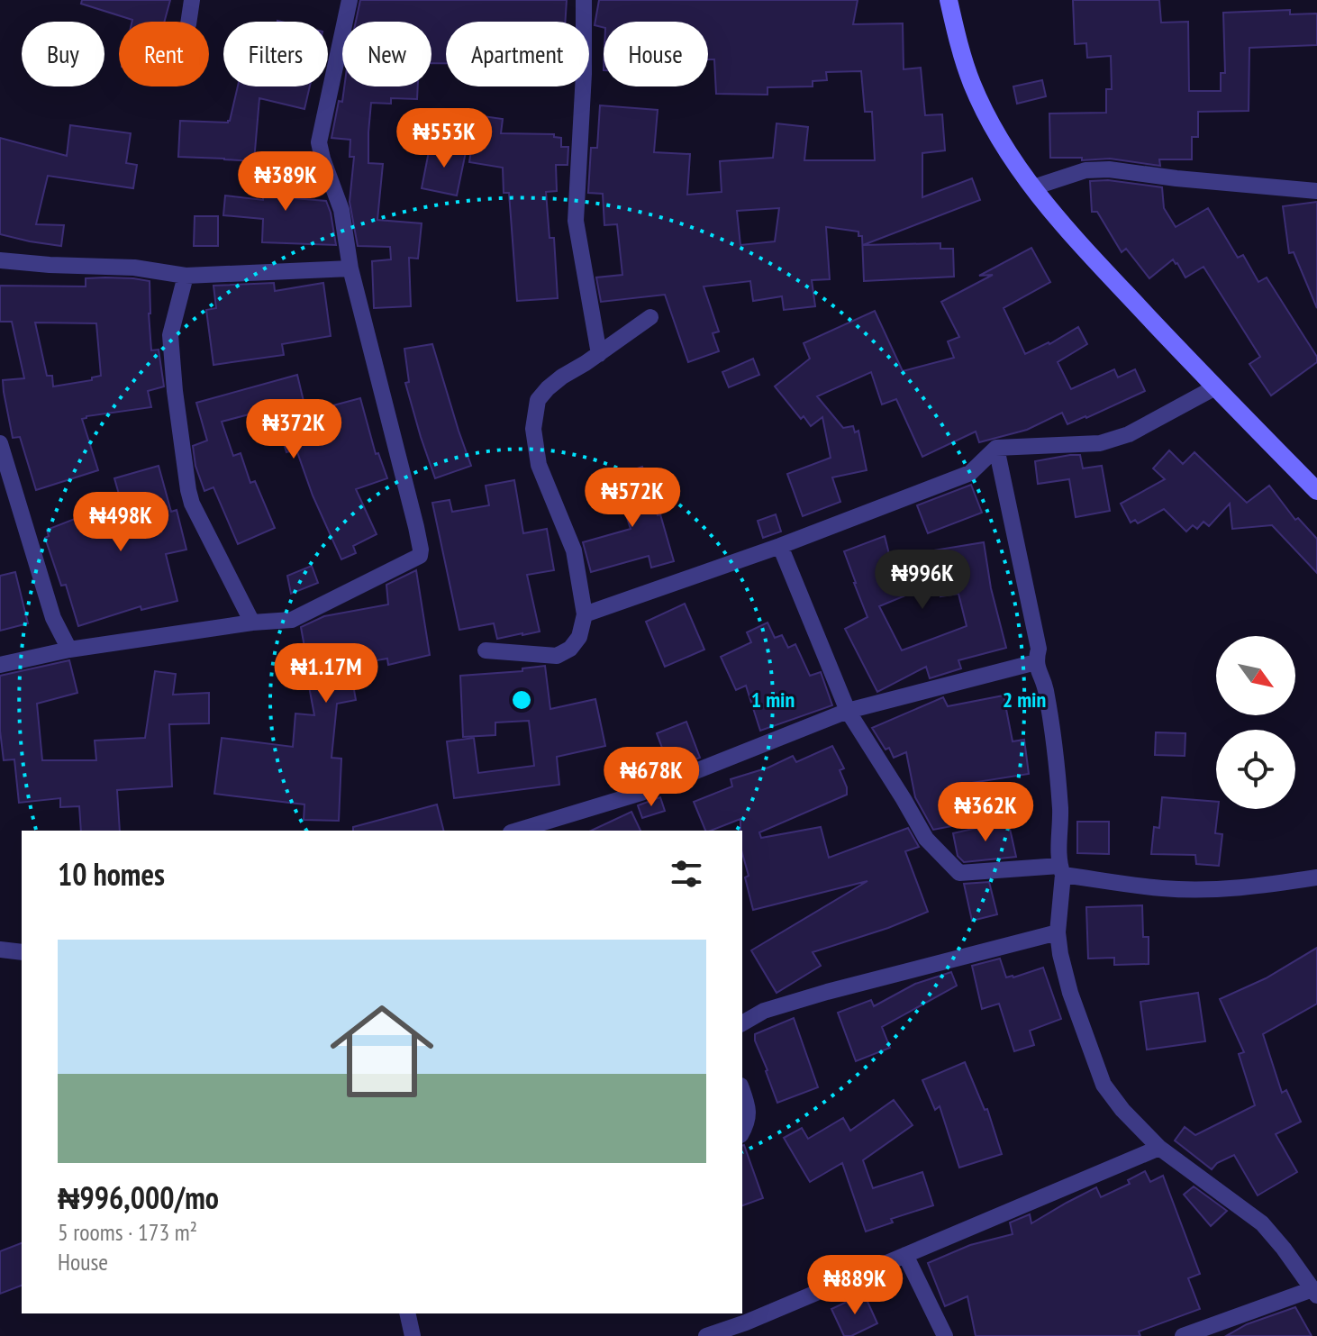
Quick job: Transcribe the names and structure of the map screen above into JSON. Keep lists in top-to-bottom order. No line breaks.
{"north":"bottom right","page":{"chip":["Buy","Rent","Filters","New","Apartment","House"],"price":["₦553K","₦389K","₦372K","₦572K","₦498K","₦996K","₦1.17M","₦678K","₦362K","₦889K"],"heading":"10 homes","list":[{"name":"₦996,000/mo","note":"5 rooms · 173 m² · House"}]},"rings":["1 min","2 min"]}
